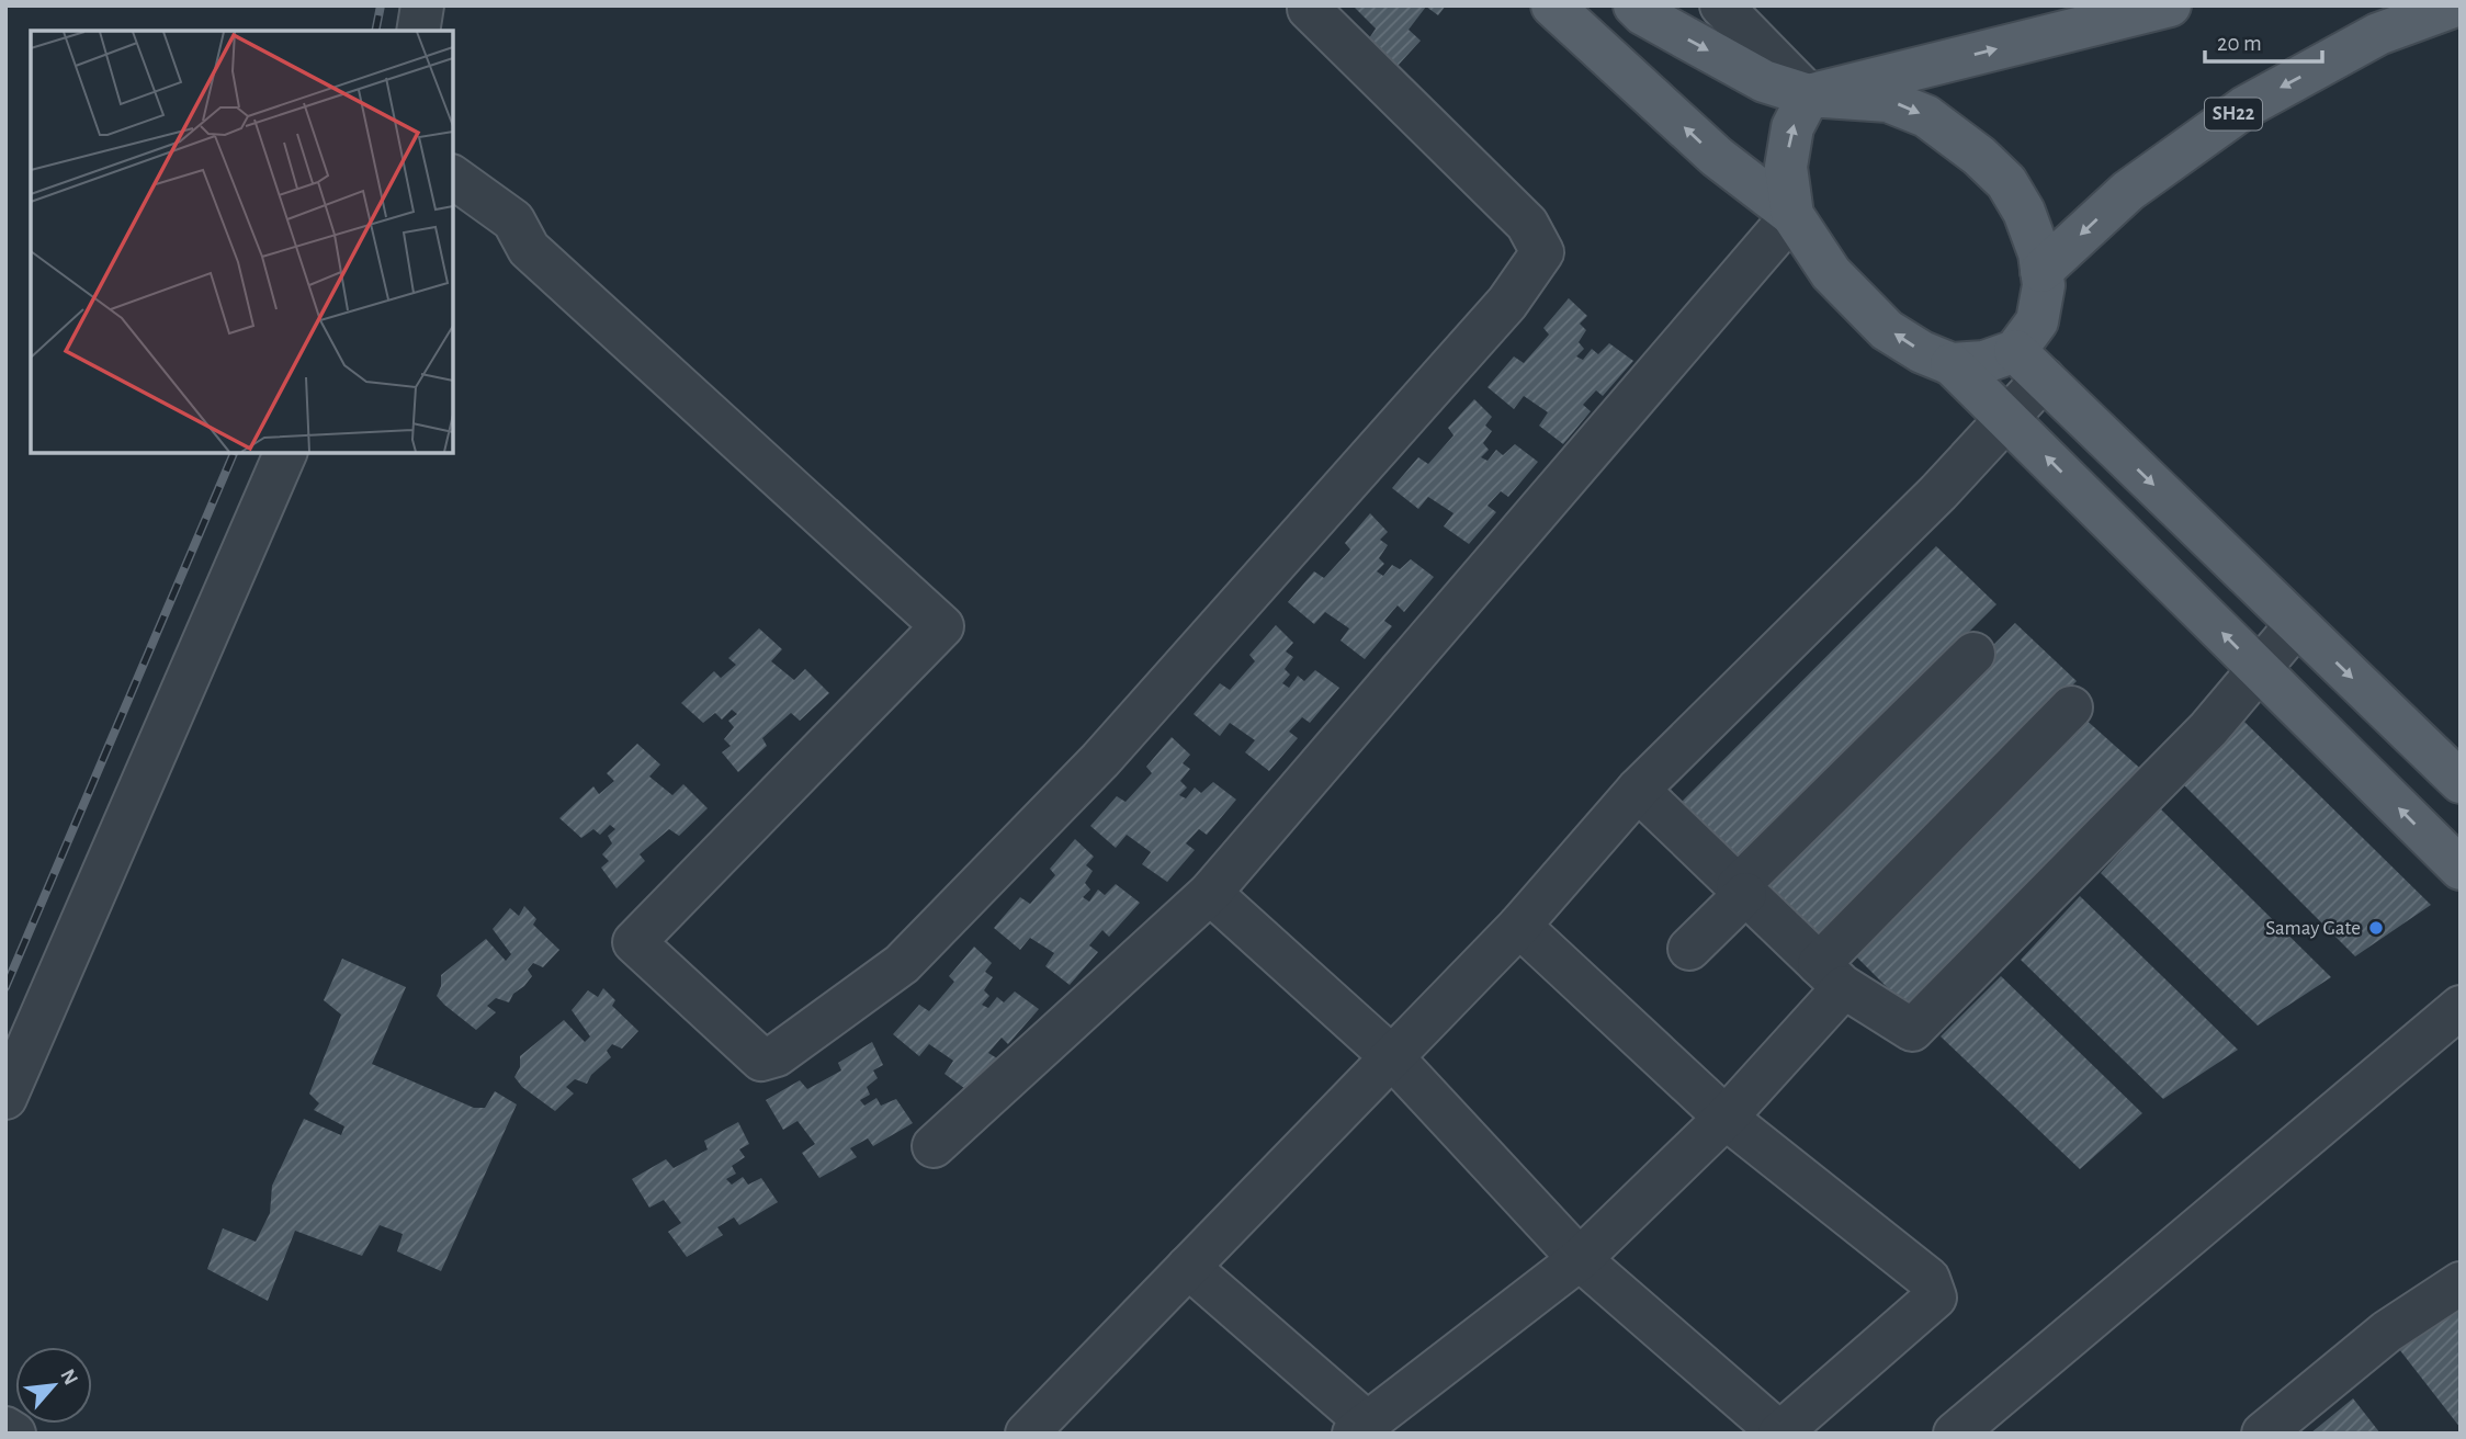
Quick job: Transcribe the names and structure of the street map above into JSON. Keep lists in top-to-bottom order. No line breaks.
{"streets":{"main road":["SH22"]},"places":["Samay Gate"],"scale_bar":"20 m","north":"top right"}
